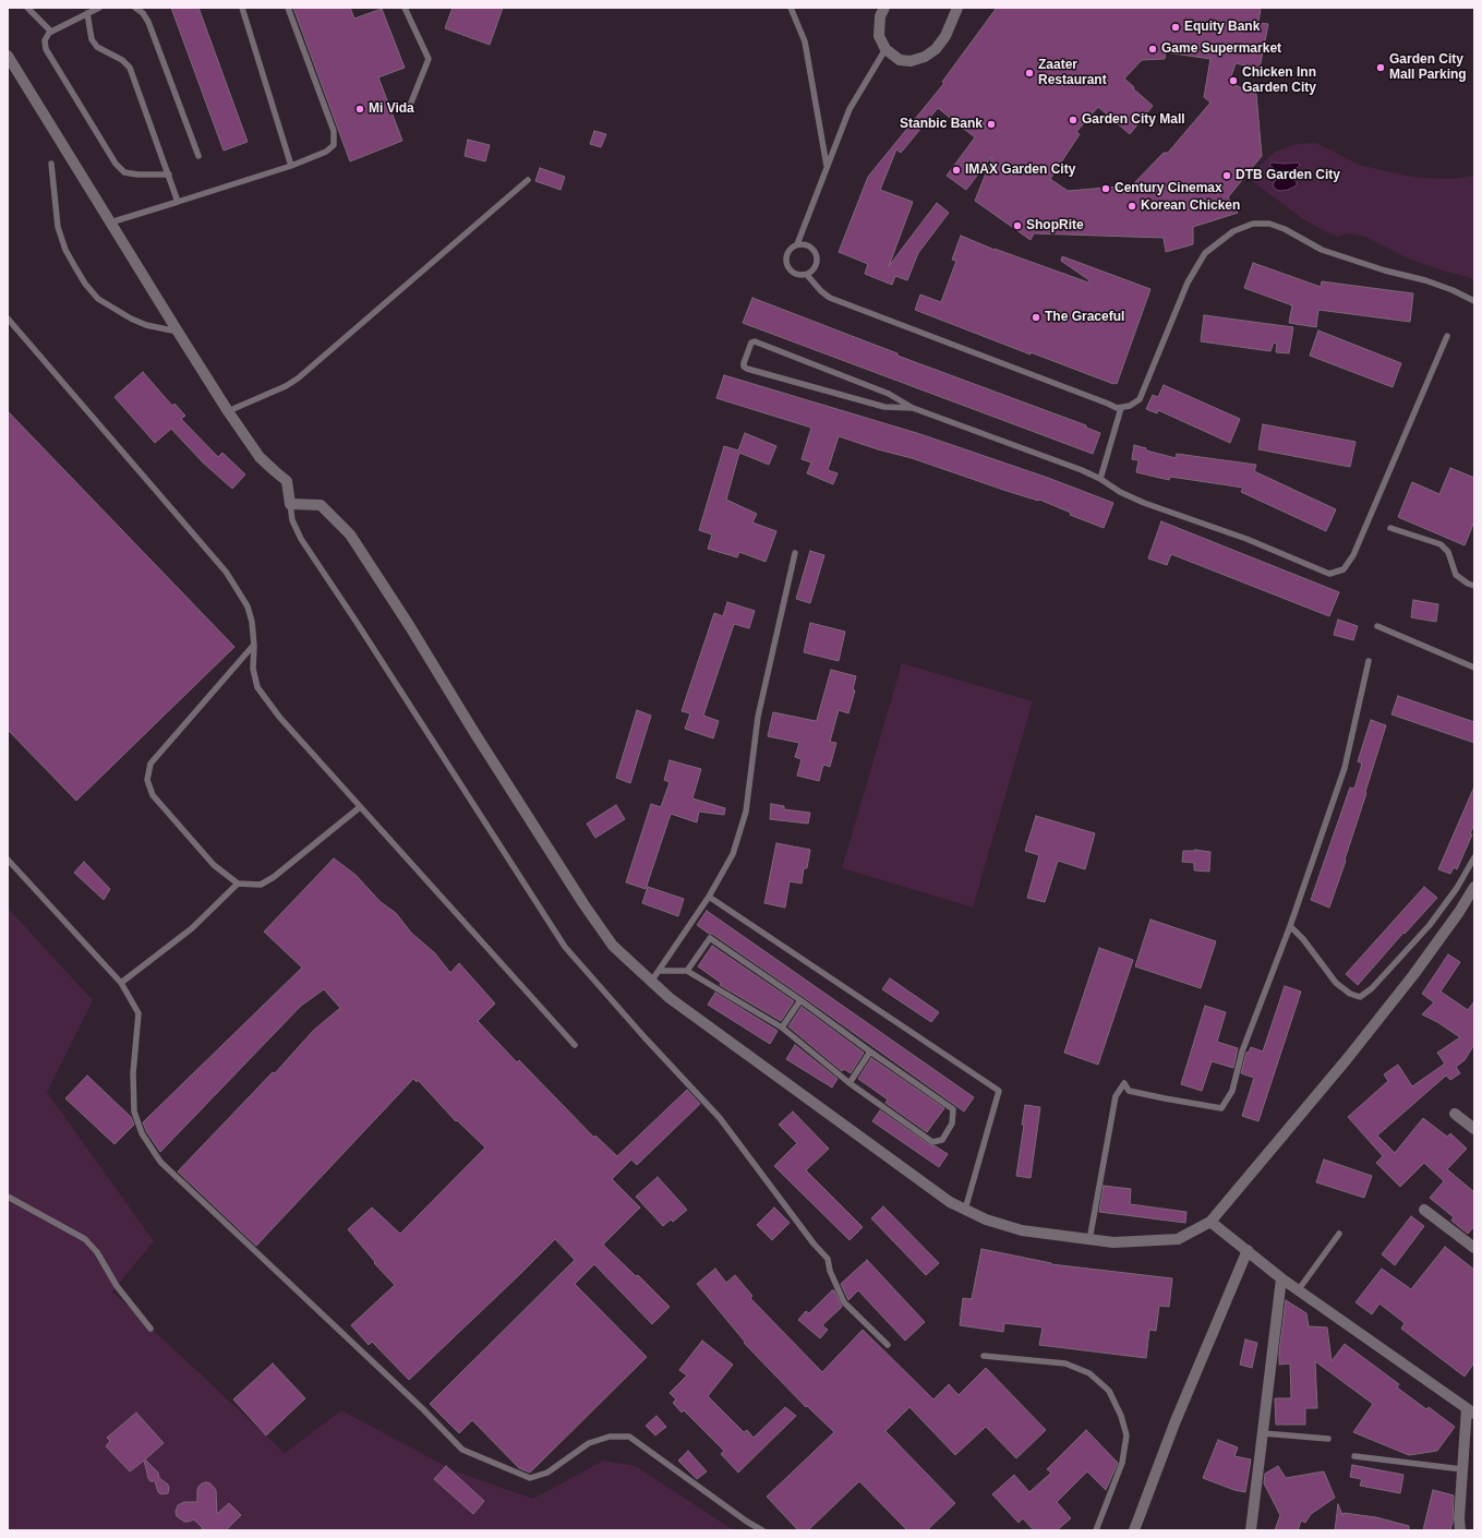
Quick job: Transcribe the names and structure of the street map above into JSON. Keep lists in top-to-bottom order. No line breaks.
{"places":["Equity Bank","Game Supermarket","Garden City Mall Parking","Zaater Restaurant","Chicken Inn Garden City","Mi Vida","Garden City Mall","Stanbic Bank","IMAX Garden City","DTB Garden City","Century Cinemax","Korean Chicken","ShopRite","The Graceful"]}
